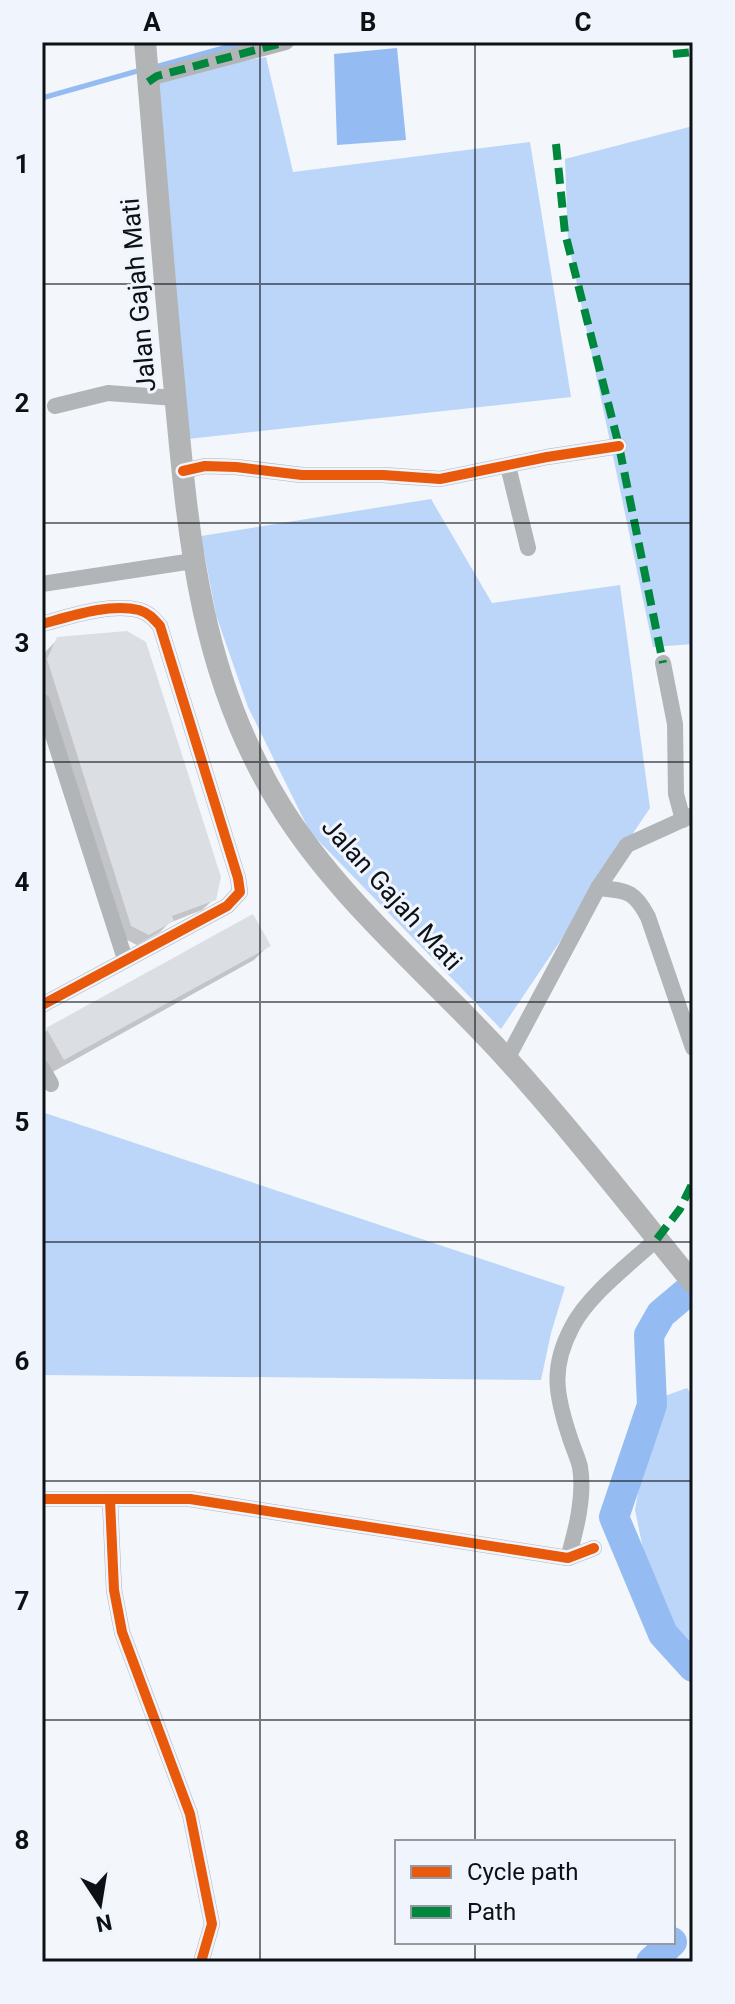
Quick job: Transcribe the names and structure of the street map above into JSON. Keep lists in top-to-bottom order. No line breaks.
{"streets":{"main road":["Jalan Gajah Mati"]},"legend":["Cycle path","Path"],"north":"bottom","grid":{"columns":["A","B","C"],"rows":["1","2","3","4","5","6","7","8"]}}
